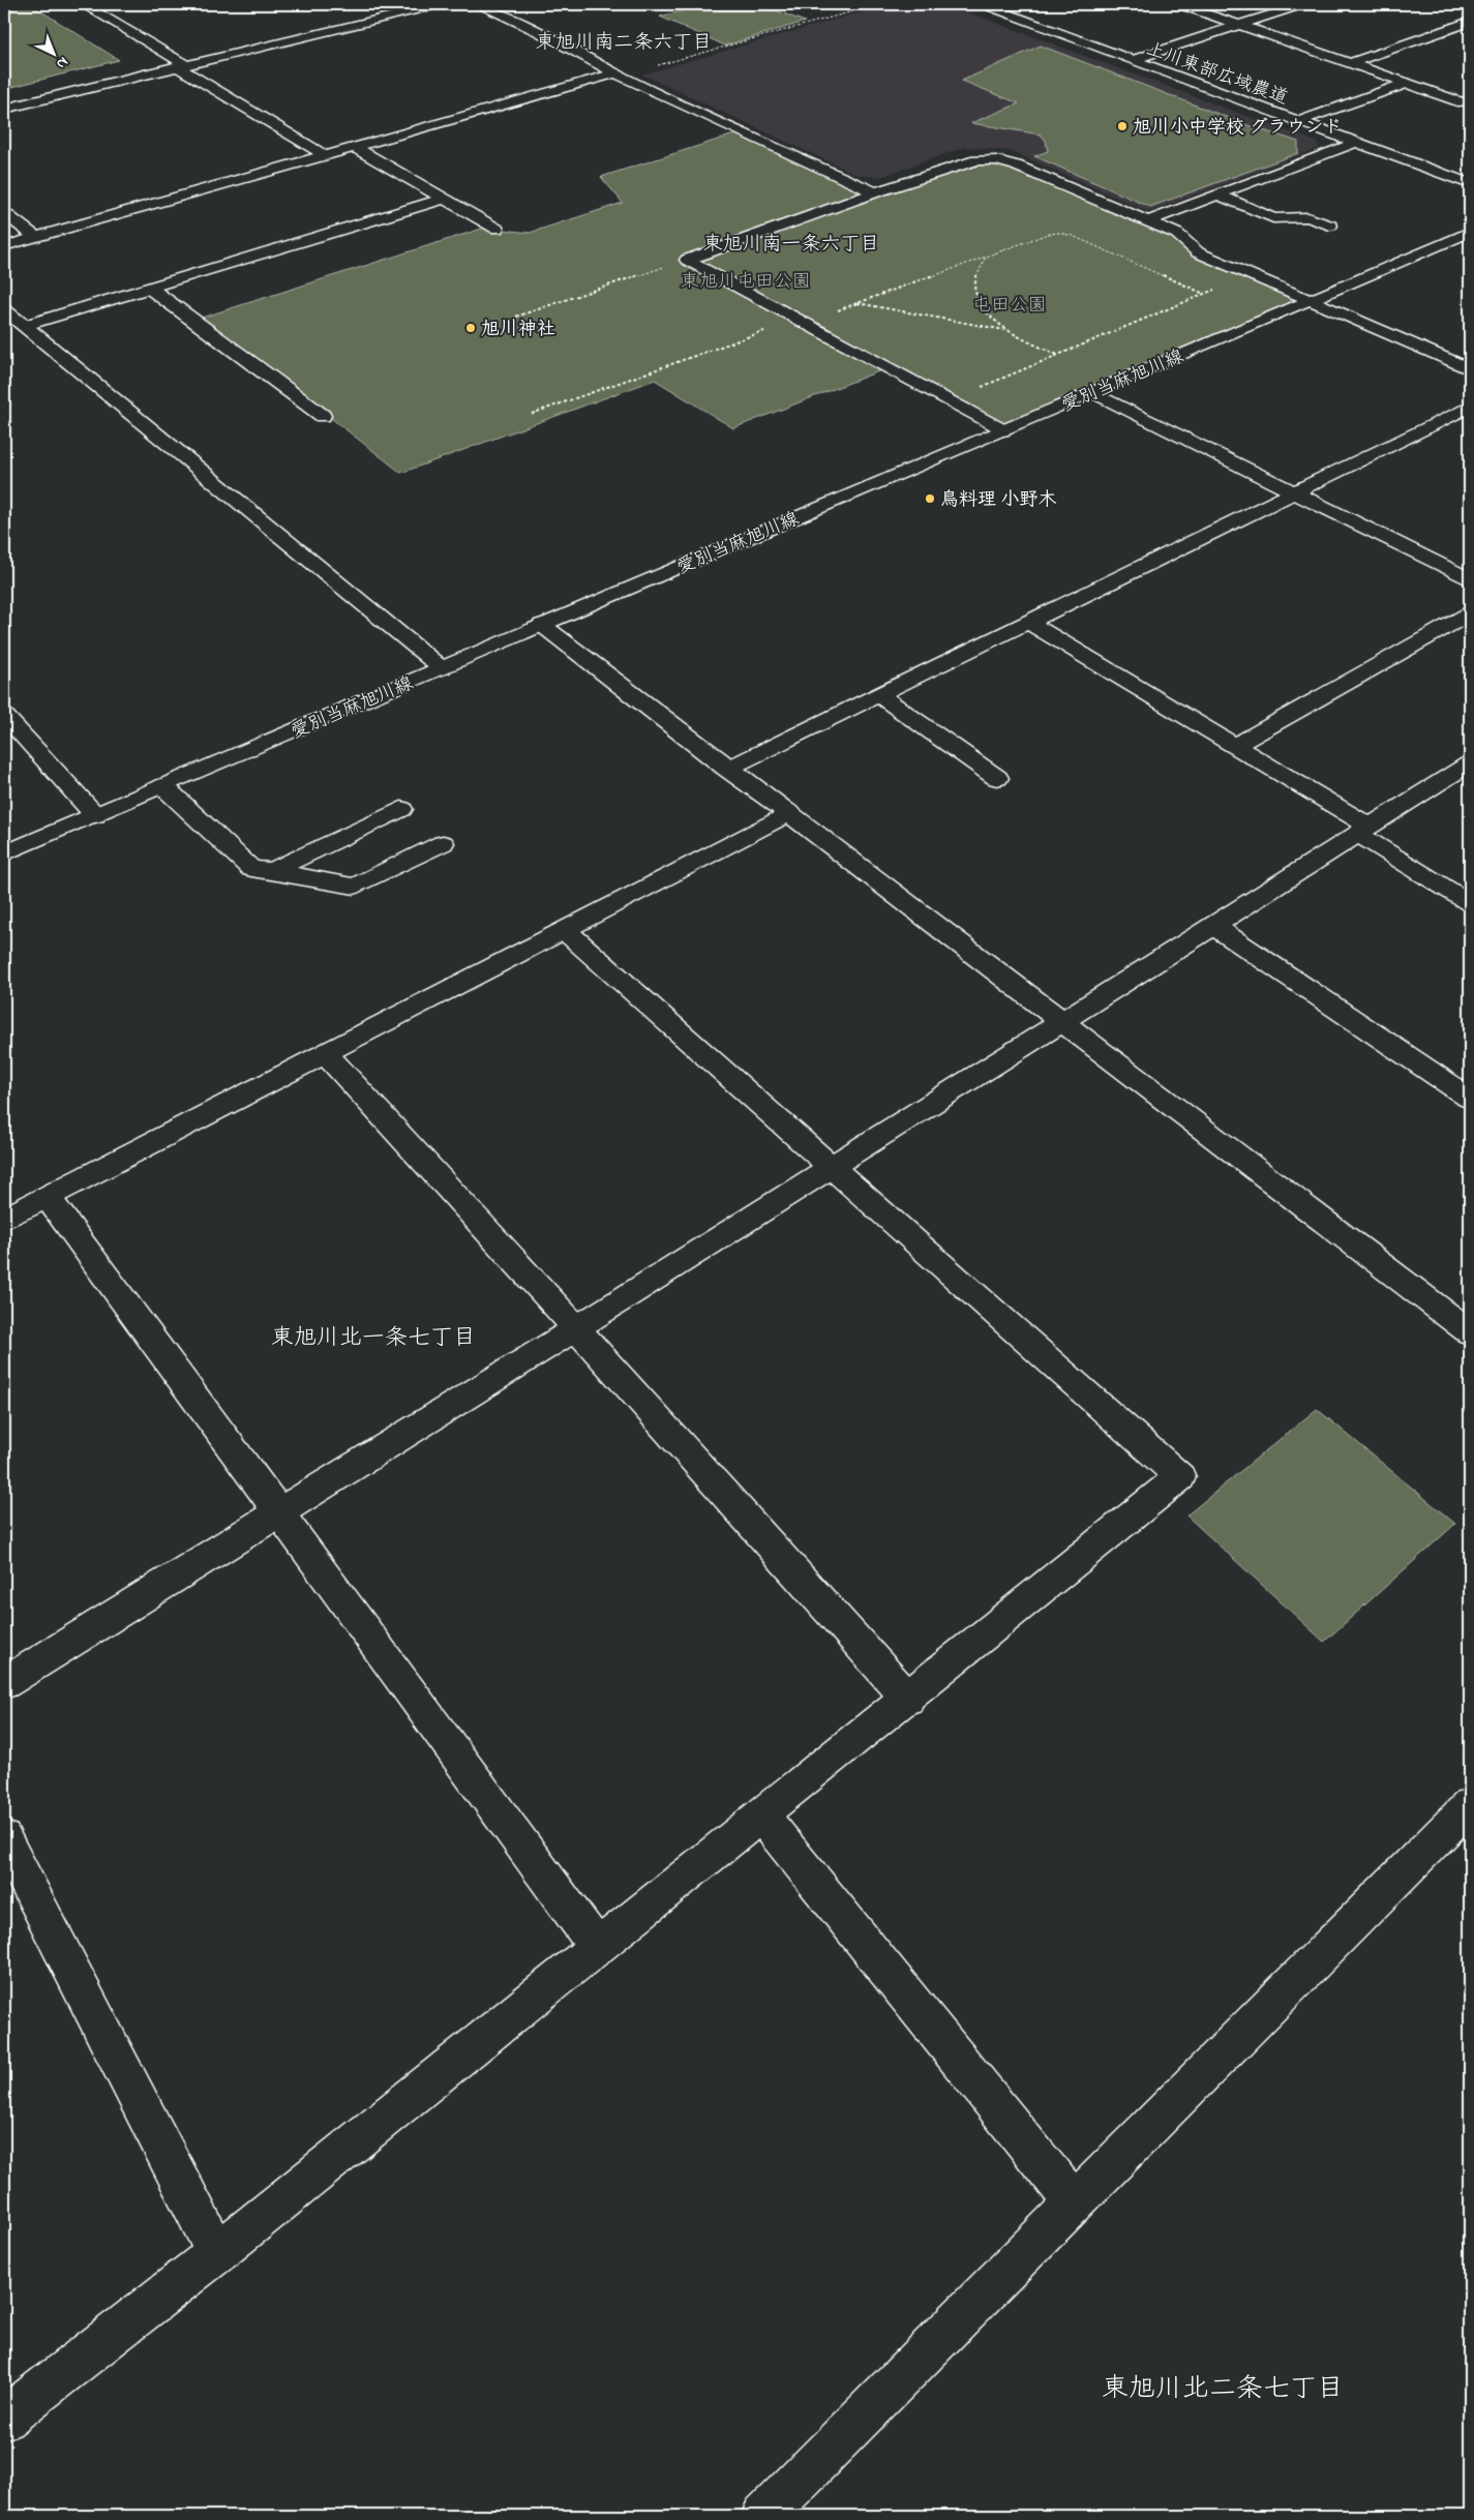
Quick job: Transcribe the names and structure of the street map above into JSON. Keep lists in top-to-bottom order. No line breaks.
{"streets":{"street":["上川東部広域農道","愛別当麻旭川線"]},"districts":["東旭川南二条六丁目","東旭川南一条六丁目","東旭川北一条七丁目","東旭川北二条七丁目"],"parks":["東旭川屯田公園","屯田公園"],"places":["旭川小中学校 グラウンド","旭川神社","鳥料理 小野木"],"north":"bottom right"}
